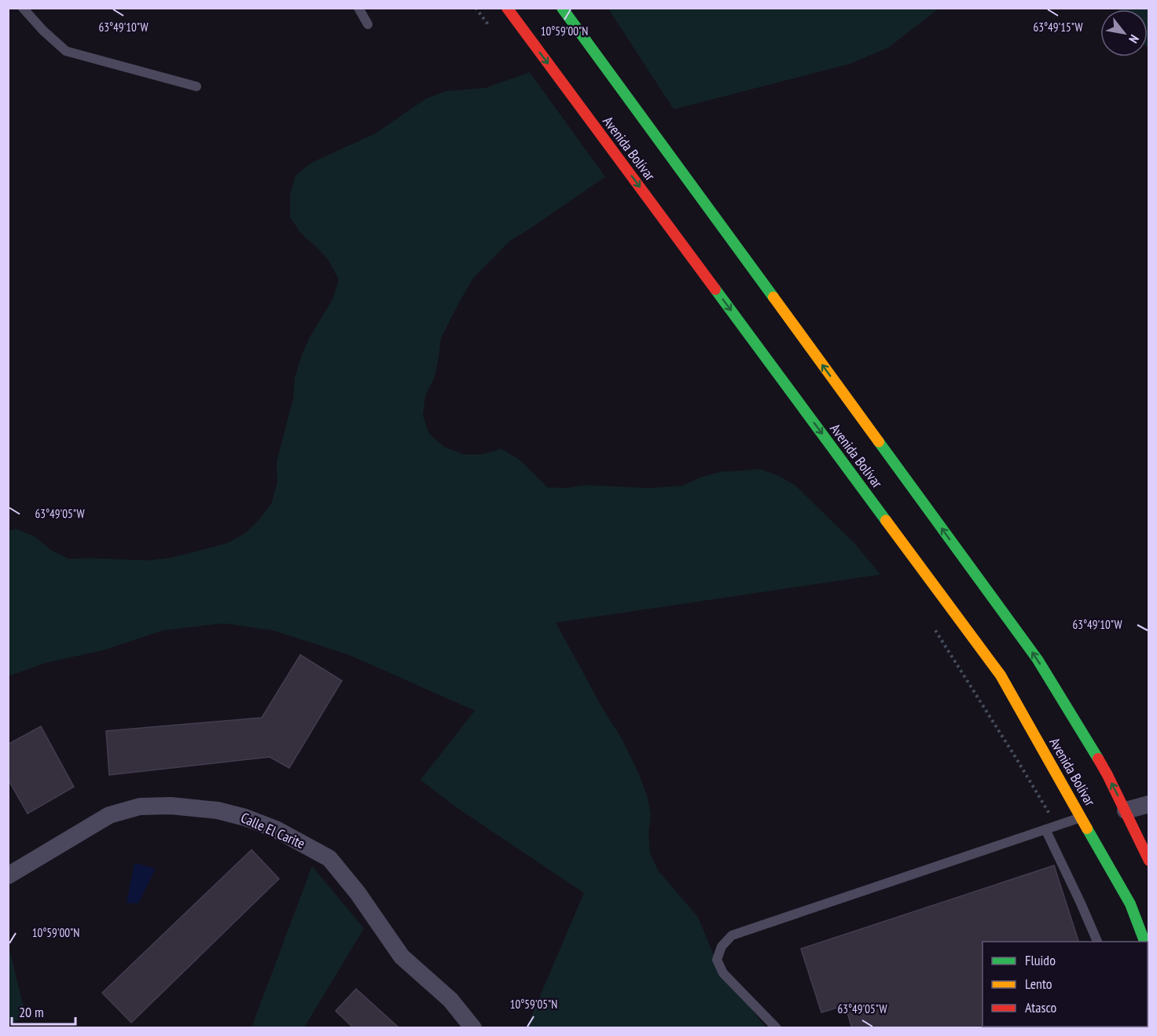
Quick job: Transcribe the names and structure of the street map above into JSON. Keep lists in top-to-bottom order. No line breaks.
{"streets":{"street":["Avenida Bolívar","Calle El Carite"]},"legend":["Fluido","Lento","Atasco"],"scale_bar":"20 m","north":"bottom right","coordinates":["63°49'15\"W","63°49'10\"W","10°59'00\"N","63°49'05\"W","10°59'05\"N"]}
